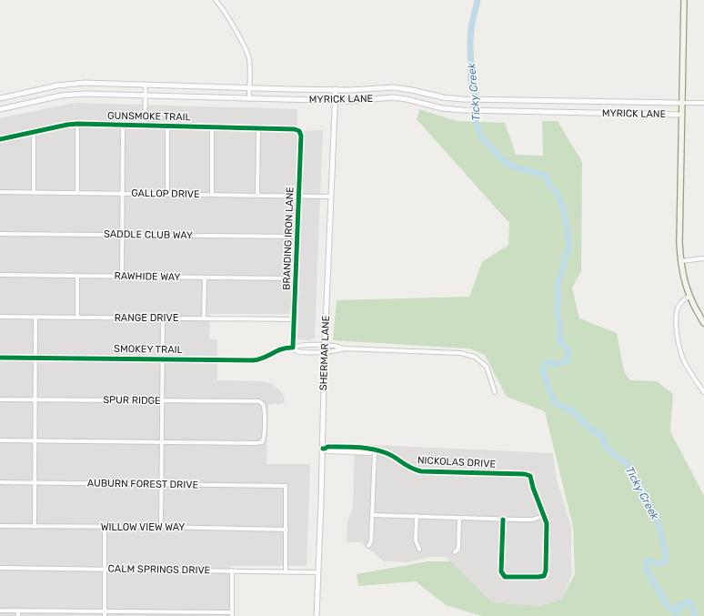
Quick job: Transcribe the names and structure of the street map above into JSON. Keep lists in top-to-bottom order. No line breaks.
{"streets":{"street":["MYRICK LANE","GUNSMOKE TRAIL","GALLOP DRIVE","SADDLE CLUB WAY","BRANDING IRON LANE","RAWHIDE WAY","RANGE DRIVE","SMOKEY TRAIL","SHERMAR LANE","SPUR RIDGE","NICKOLAS DRIVE","AUBURN FOREST DRIVE","WILLOW VIEW WAY","CALM SPRINGS DRIVE"]},"crossings":[["MYRICK LANE","SHERMAR LANE"],["GUNSMOKE TRAIL","BRANDING IRON LANE"],["GALLOP DRIVE","BRANDING IRON LANE"],["GALLOP DRIVE","SHERMAR LANE"],["SADDLE CLUB WAY","BRANDING IRON LANE"],["BRANDING IRON LANE","RAWHIDE WAY"],["BRANDING IRON LANE","RANGE DRIVE"],["BRANDING IRON LANE","SMOKEY TRAIL"],["SMOKEY TRAIL","SHERMAR LANE"],["SHERMAR LANE","NICKOLAS DRIVE"],["SHERMAR LANE","CALM SPRINGS DRIVE"],["AUBURN FOREST DRIVE","WILLOW VIEW WAY"]],"water":["Ticky Creek"]}
